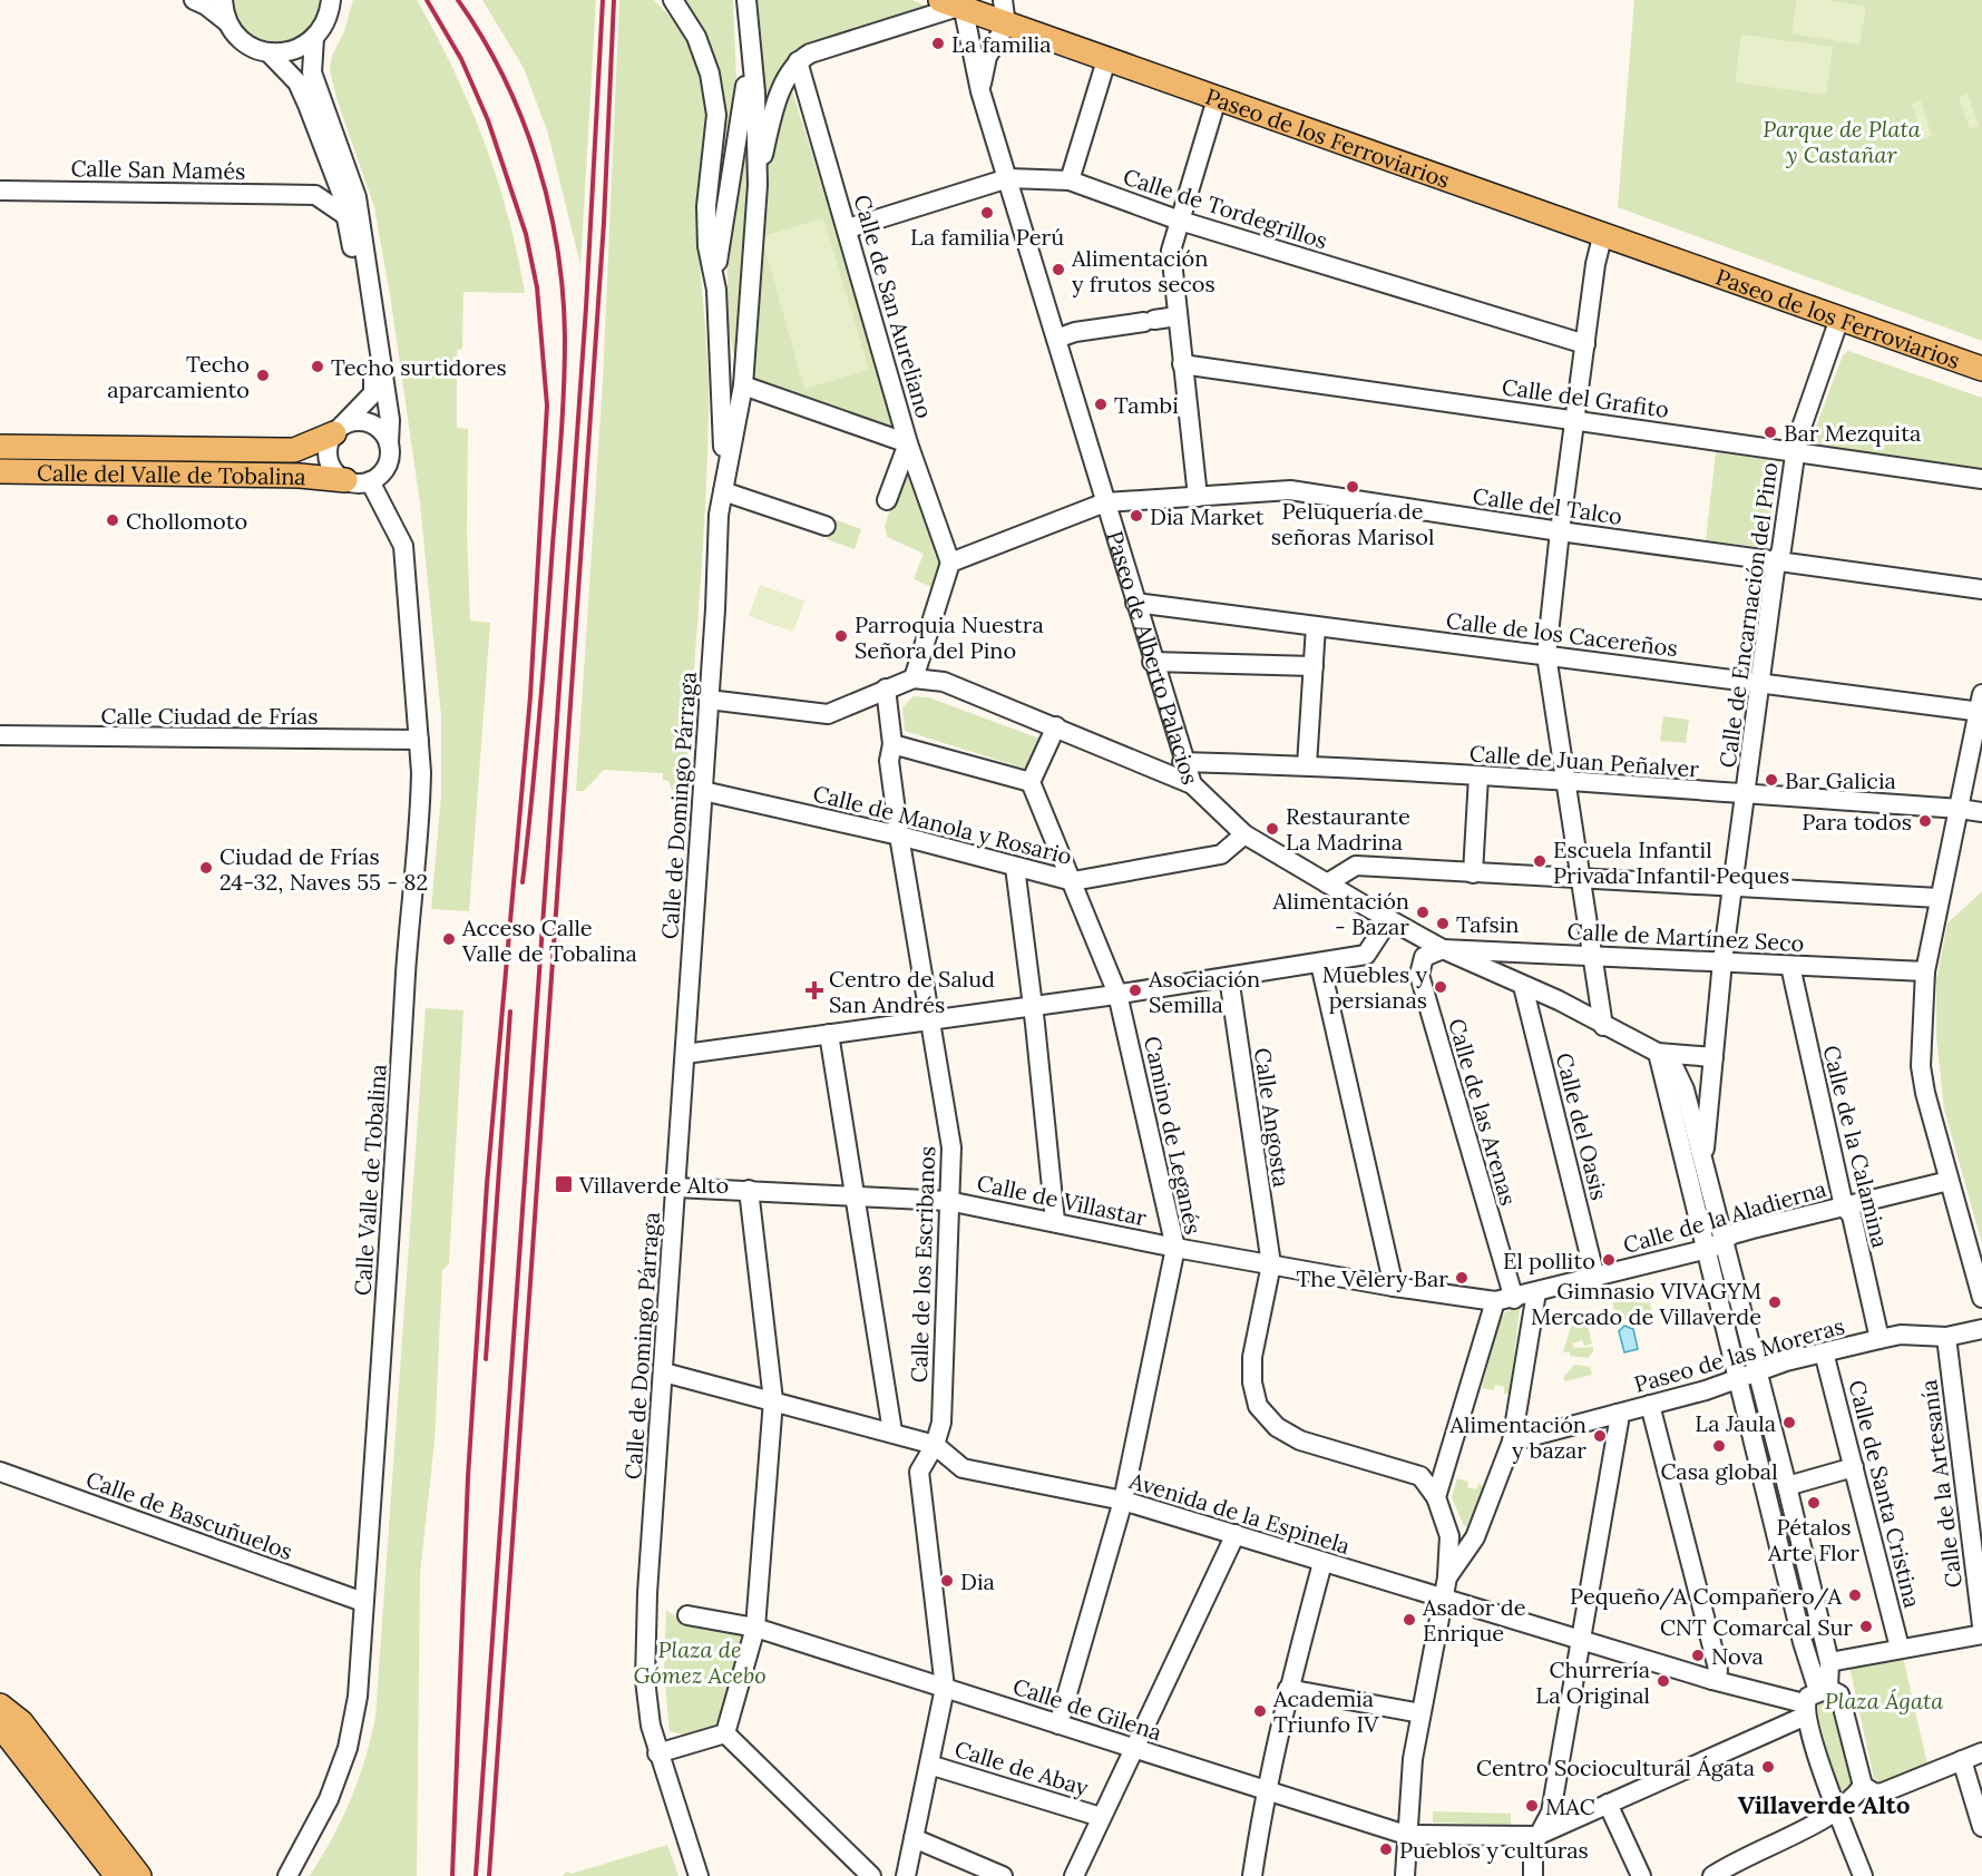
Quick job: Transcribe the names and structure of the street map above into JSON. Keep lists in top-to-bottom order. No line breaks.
{"streets":{"main road":["Paseo de los Ferroviarios","Calle del Valle de Tobalina"],"street":["Calle San Mamés","Calle de Tordegrillos","Calle de San Aureliano","Calle del Grafito","Calle del Talco","Calle de Encarnación del Pino","Calle de los Cacereños","Paseo de Alberto Palacios","Calle Ciudad de Frías","Calle de Juan Peñalver","Calle de Domingo Párraga","Calle de Manola y Rosario","Calle de Martínez Seco","Calle de las Arenas","Calle Angosta","Calle del Oasis","Camino de Leganés","Calle de la Calamina","Calle Valle de Tobalina","Calle de Villastar","Calle de la Aladierna","Calle de los Escribanos","Paseo de las Moreras","Calle de la Artesanía","Calle de Santa Cristina","Avenida de la Espinela","Calle de Bascuñuelos","Calle de Gilena","Calle de Abay"]},"crossings":[["Paseo de los Ferroviarios","Calle de Encarnación del Pino"],["Paseo de los Ferroviarios","Paseo de Alberto Palacios"],["Calle de Tordegrillos","Calle de San Aureliano"],["Calle de Tordegrillos","Paseo de Alberto Palacios"],["Calle de San Aureliano","Calle del Talco"],["Calle del Grafito","Calle de Encarnación del Pino"],["Calle del Valle de Tobalina","Calle Valle de Tobalina"],["Calle del Talco","Calle de Encarnación del Pino"],["Calle del Talco","Paseo de Alberto Palacios"],["Calle de Encarnación del Pino","Calle de los Cacereños"],["Calle de Encarnación del Pino","Paseo de Alberto Palacios"],["Calle de Encarnación del Pino","Calle de Juan Peñalver"],["Calle de Encarnación del Pino","Calle de Martínez Seco"],["Calle de los Cacereños","Paseo de Alberto Palacios"],["Paseo de Alberto Palacios","Calle de Juan Peñalver"],["Paseo de Alberto Palacios","Calle de Manola y Rosario"],["Paseo de Alberto Palacios","Calle de Martínez Seco"],["Paseo de Alberto Palacios","Calle de las Arenas"],["Paseo de Alberto Palacios","Calle del Oasis"],["Paseo de Alberto Palacios","Calle de la Aladierna"],["Paseo de Alberto Palacios","Paseo de las Moreras"],["Paseo de Alberto Palacios","Avenida de la Espinela"],["Calle Ciudad de Frías","Calle Valle de Tobalina"],["Calle de Domingo Párraga","Calle de Manola y Rosario"],["Calle de Domingo Párraga","Calle de Villastar"],["Calle de Domingo Párraga","Avenida de la Espinela"],["Calle de Manola y Rosario","Camino de Leganés"],["Calle de Manola y Rosario","Calle de los Escribanos"],["Calle de Martínez Seco","Calle de las Arenas"],["Calle de Martínez Seco","Calle de la Calamina"],["Calle de las Arenas","Calle de Villastar"],["Calle de las Arenas","Calle de la Aladierna"],["Calle Angosta","Calle de Villastar"],["Calle del Oasis","Calle de la Aladierna"],["Camino de Leganés","Calle de Villastar"],["Camino de Leganés","Avenida de la Espinela"],["Camino de Leganés","Calle de Gilena"],["Calle de la Calamina","Calle de la Aladierna"],["Calle de la Calamina","Paseo de las Moreras"],["Calle Valle de Tobalina","Calle de Bascuñuelos"],["Calle de Villastar","Calle de la Aladierna"],["Calle de Villastar","Calle de los Escribanos"],["Calle de los Escribanos","Avenida de la Espinela"],["Calle de los Escribanos","Calle de Gilena"],["Calle de los Escribanos","Calle de Abay"],["Paseo de las Moreras","Calle de la Artesanía"],["Paseo de las Moreras","Calle de Santa Cristina"]],"districts":["Villaverde Alto"],"parks":["Parque de Plata y Castañar","Plaza de Gómez Acebo","Plaza Ágata"],"places":{"other":["La familia","La familia Perú","Alimentación y frutos secos","Techo surtidores","Techo aparcamiento","Tambi","Bar Mezquita","Peluquería de señoras Marisol","Dia Market","Chollomoto","Parroquia Nuestra Señora del Pino","Bar Galicia","Para todos","Restaurante La Madrina","Escuela Infantil Privada Infantil Peques","Ciudad de Frías 24-32, Naves 55 - 82","Alimentación - Bazar","Tafsin","Acceso Calle Valle de Tobalina","Muebles y persianas","Asociación Semilla","El pollito","The Velery Bar","Gimnasio VIVAGYM Mercado de Villaverde","La Jaula","Alimentación y bazar","Casa global","Pétalos Arte Flor","Dia","Pequeño/A Compañero/A","Asador de Enrique","CNT Comarcal Sur","Nova","Churrería La Original","Academia Triunfo IV","Centro Sociocultural Ágata","MAC","Pueblos y culturas"],"health":["Centro de Salud San Andrés"],"transit":["Villaverde Alto"]}}
